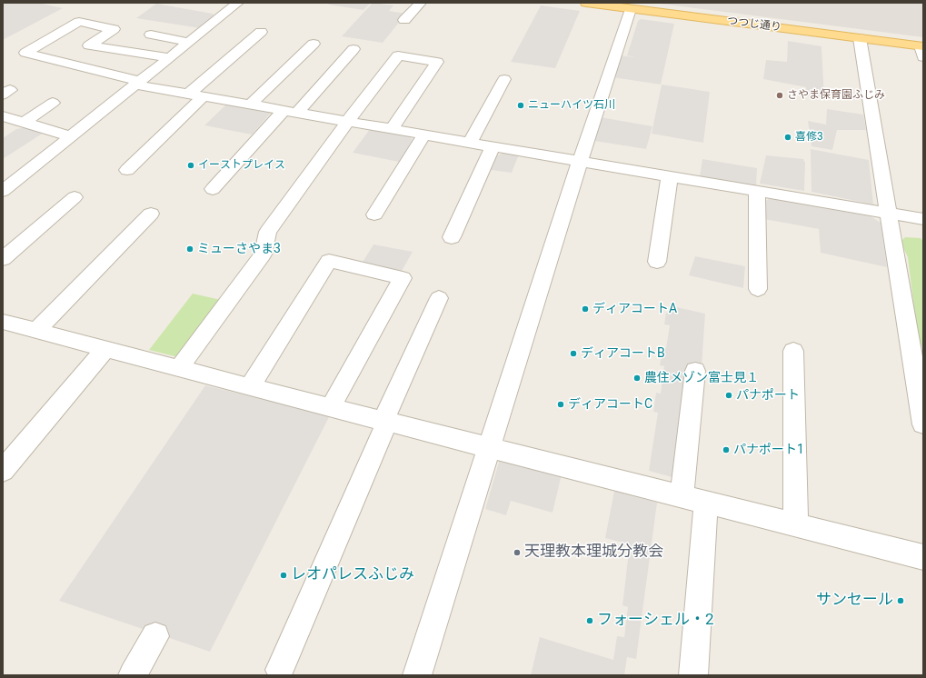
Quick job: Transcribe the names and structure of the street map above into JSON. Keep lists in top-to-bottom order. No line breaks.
{"streets":{"main road":["つつじ通り"]},"places":["さやま保育園ふじみ","ニューハイツ石川","喜修3","イーストプレイス","ミューさやま3","ディアコートA","ディアコートB","農住メゾン富士見１","パナポート","ディアコートC","パナポート1","天理教本理城分教会","レオパレスふじみ","サンセール","フォーシェル・2"]}
